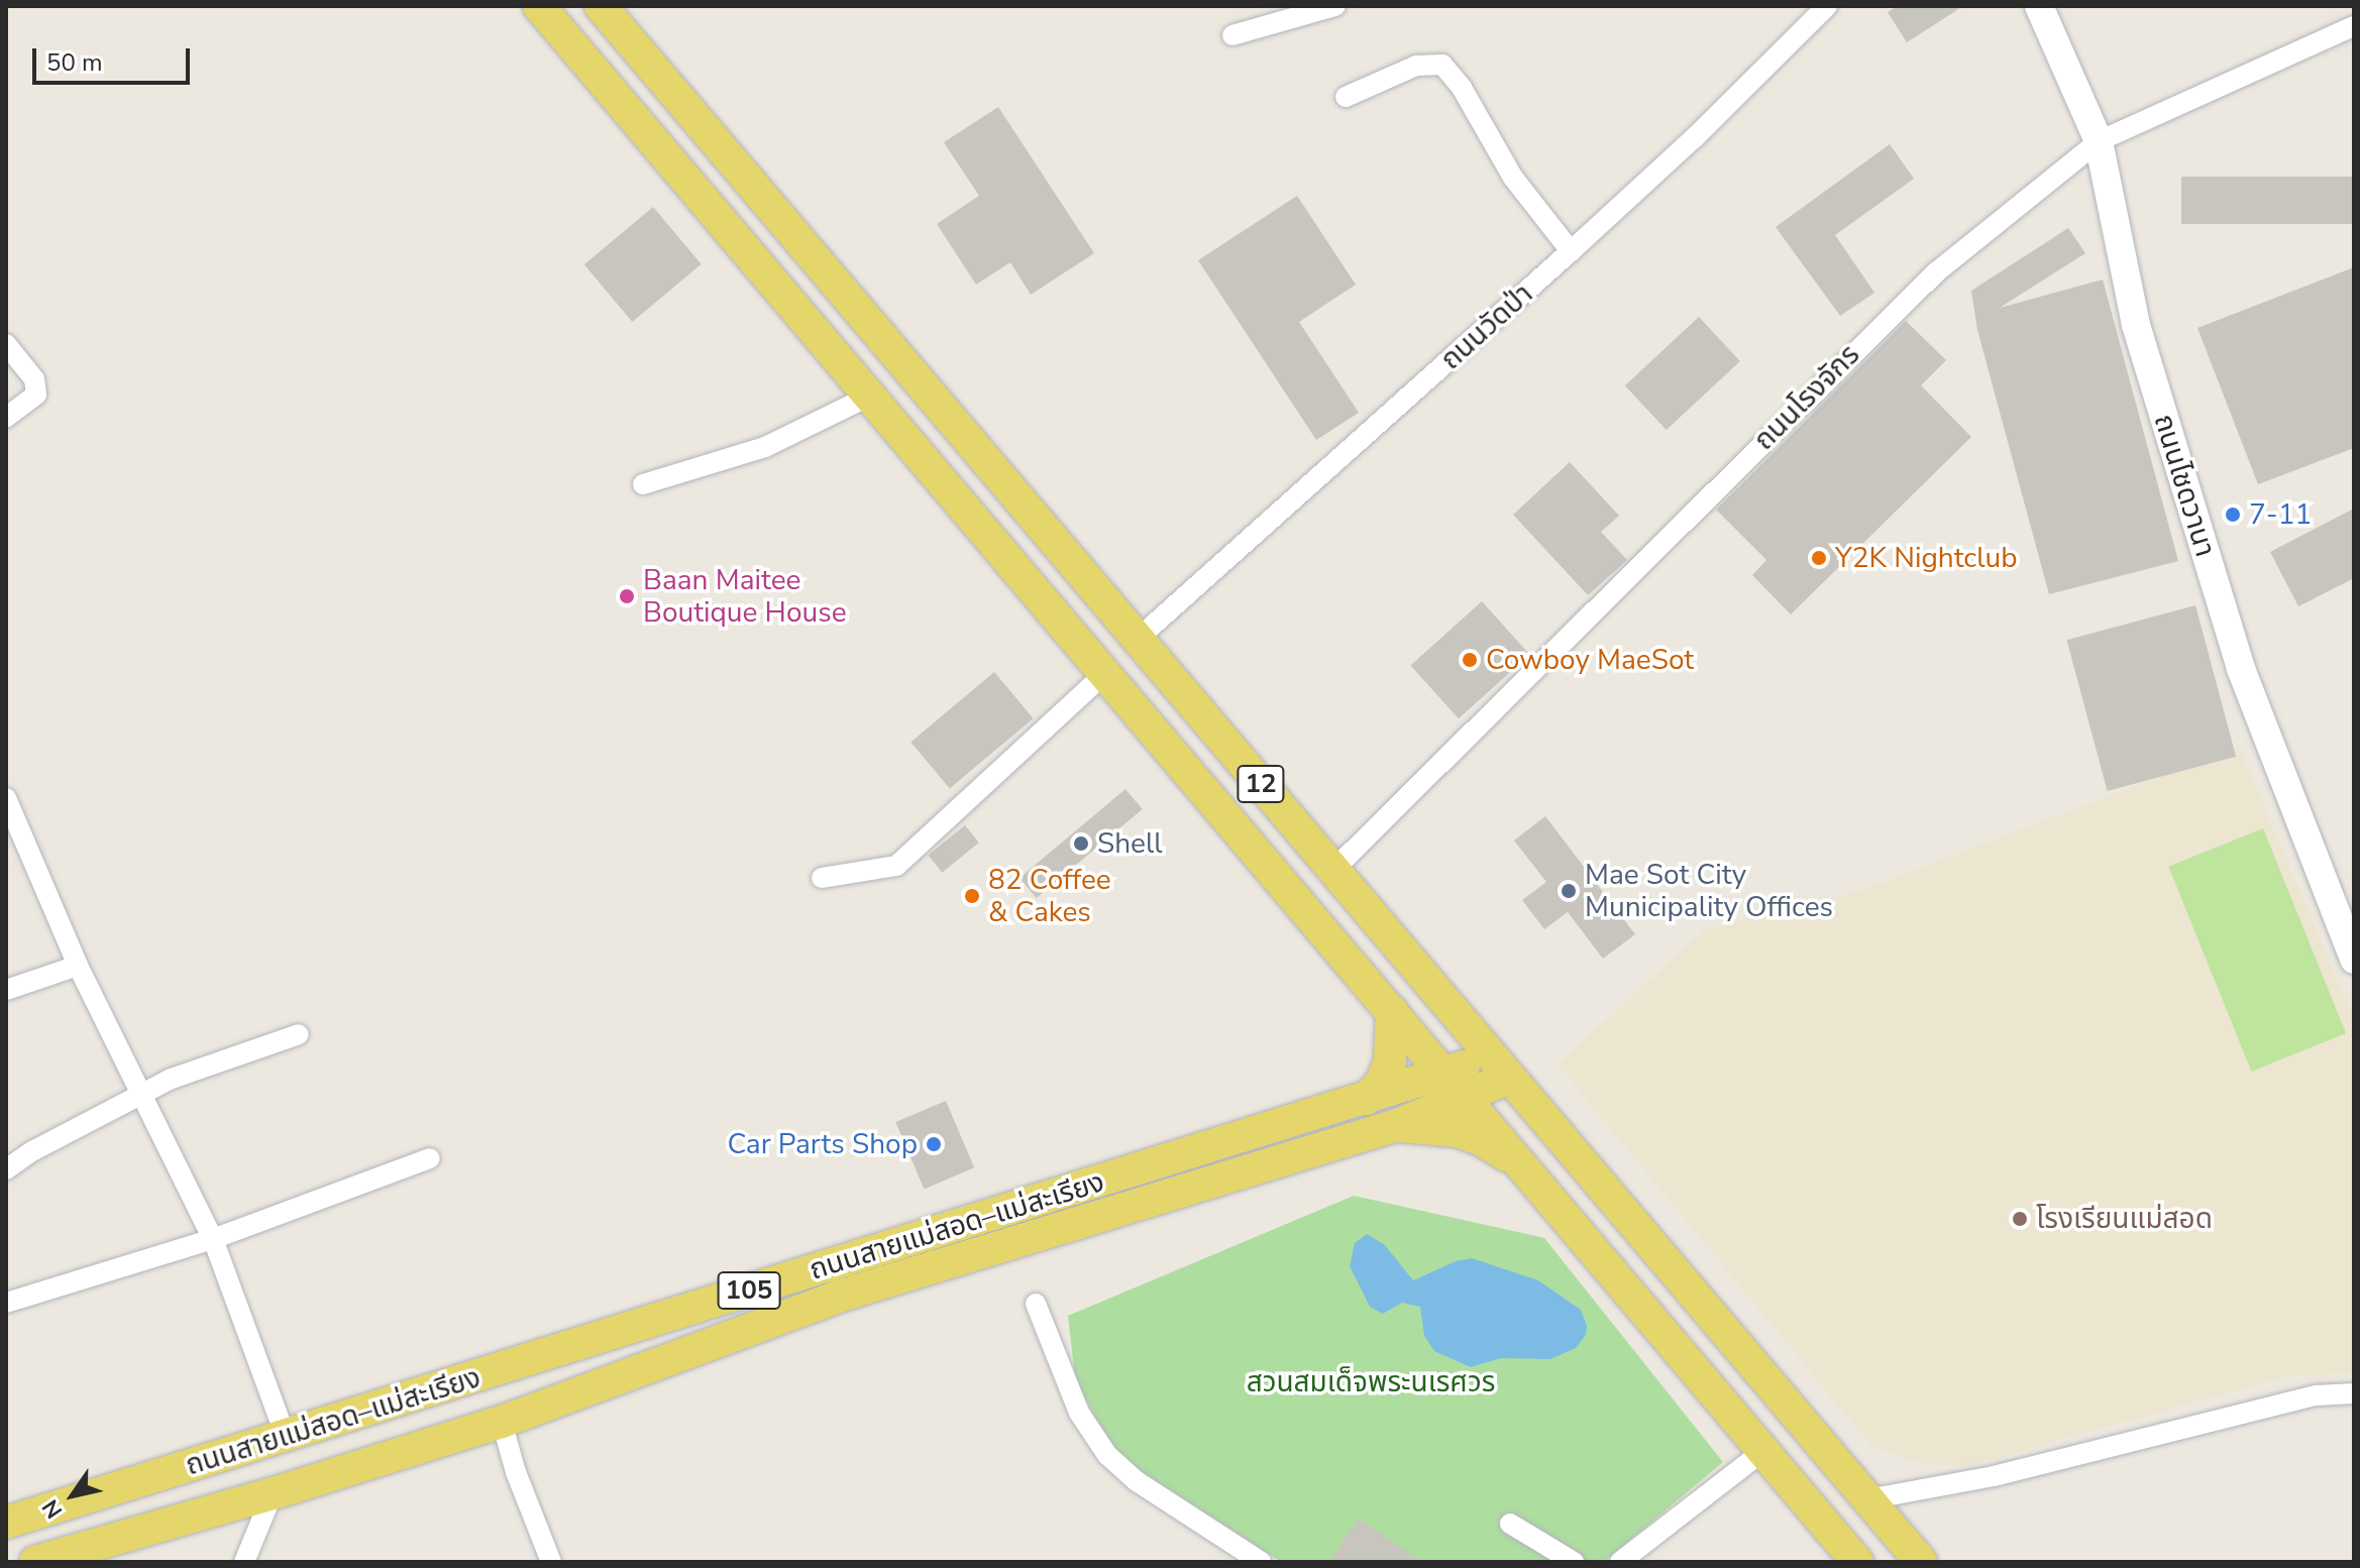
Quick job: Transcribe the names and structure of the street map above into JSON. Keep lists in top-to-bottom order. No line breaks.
{"streets":{"main road":["12","ถนนสายแม่สอด–แม่สะเรียง","105"],"street":["ถนนวัดป่า","ถนนโรงจักร","ถนนไชดวานา"]},"crossings":[["ถนนวัดป่า","12"],["ถนนโรงจักร","ถนนไชดวานา"],["ถนนโรงจักร","12"],["12","ถนนสายแม่สอด–แม่สะเรียง"]],"parks":["สวนสมเด็จพระนเรศวร"],"places":["7-11","Y2K Nightclub","Baan Maitee Boutique House","Cowboy MaeSot","Shell","Mae Sot City Municipality Offices","82 Coffee & Cakes","Car Parts Shop","โรงเรียนแม่สอด"],"scale_bar":"50 m","north":"bottom left"}
